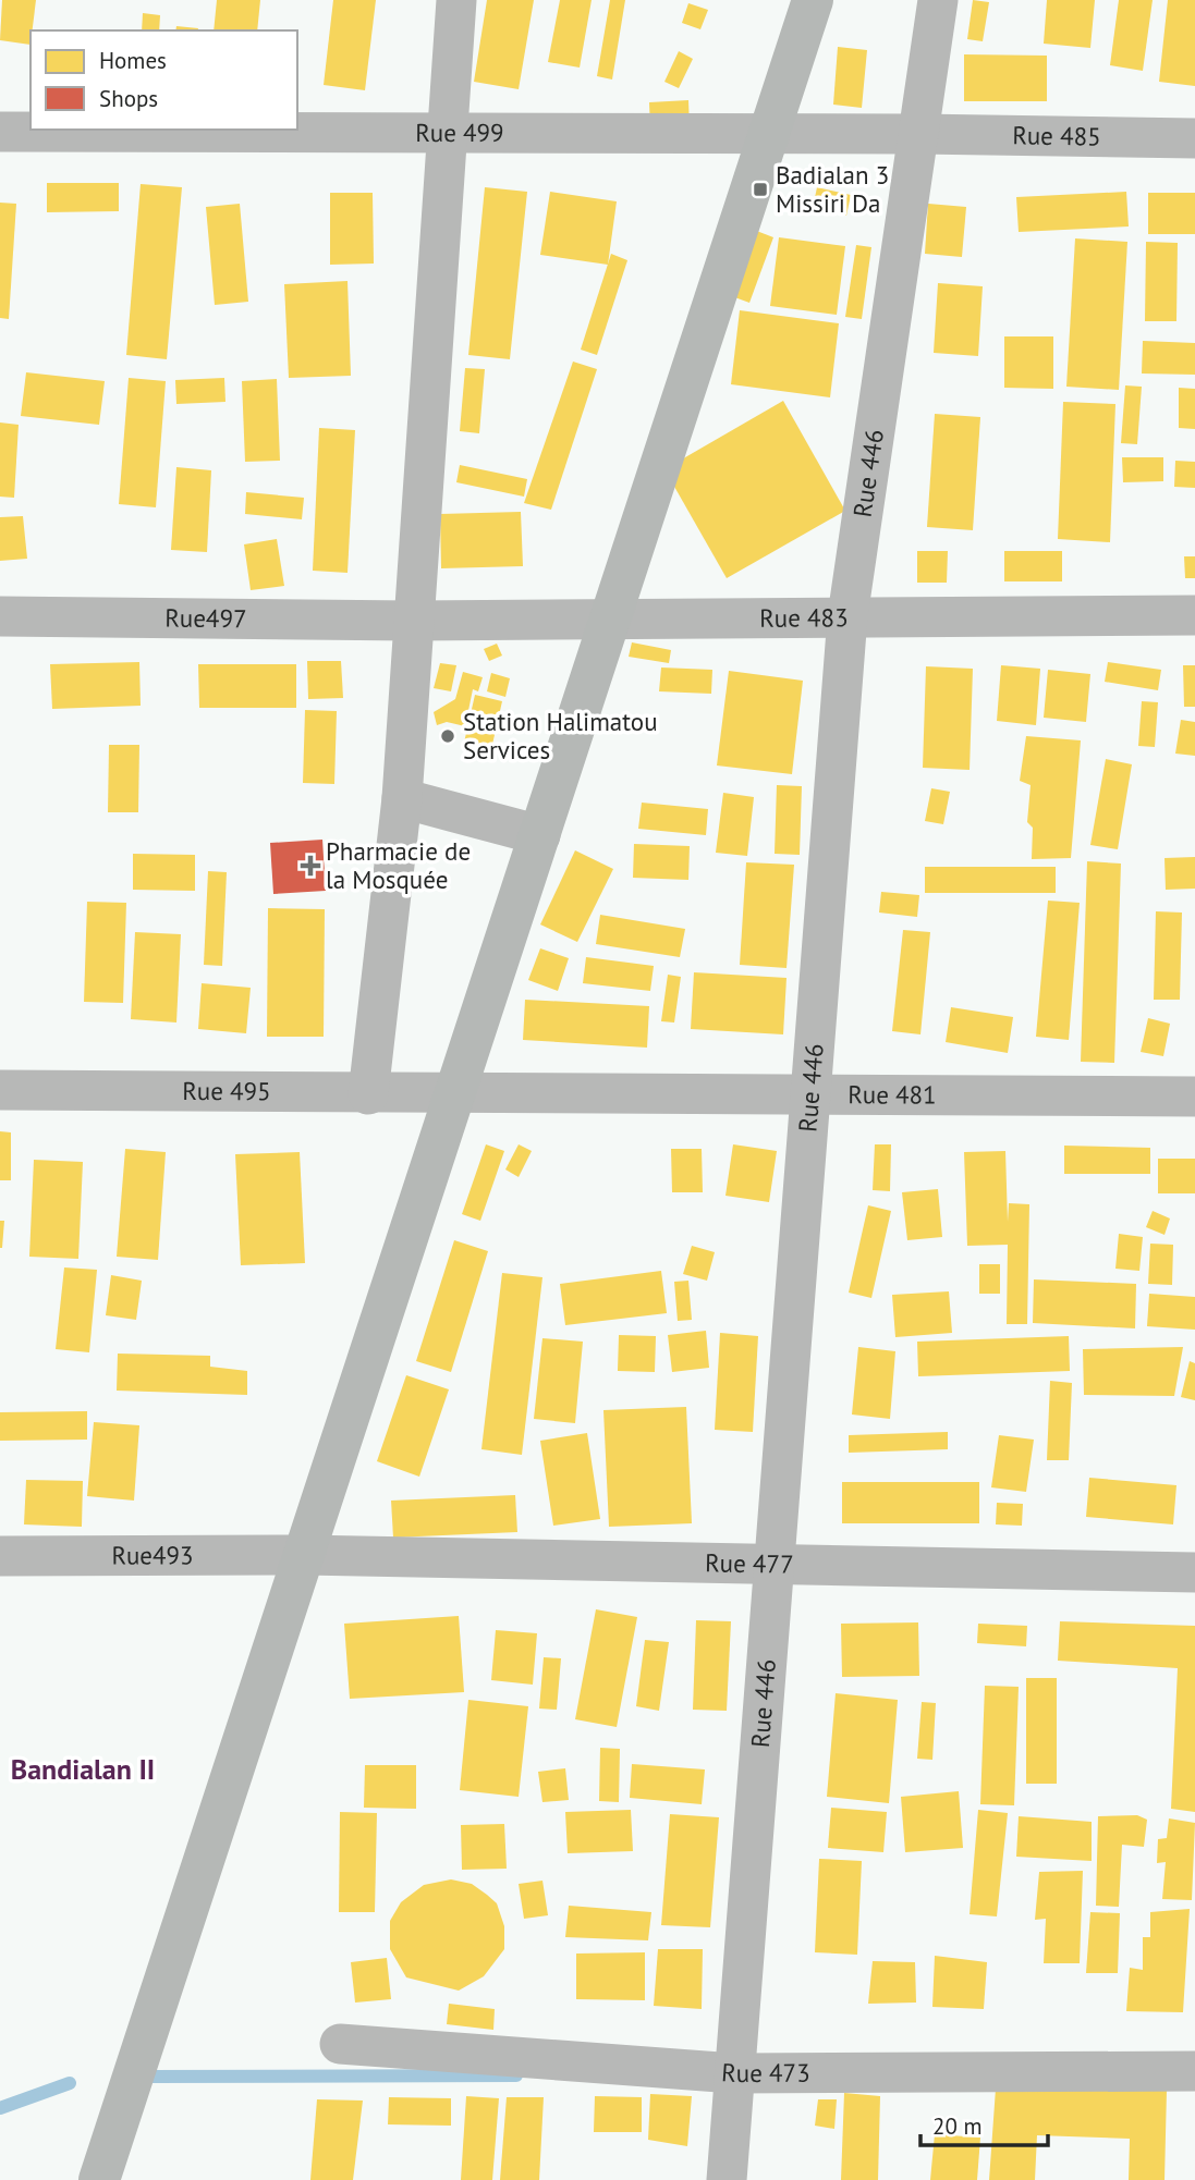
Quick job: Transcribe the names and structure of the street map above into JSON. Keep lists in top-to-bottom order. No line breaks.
{"streets":{"street":["Rue 499","Rue 485","Rue 446","Rue 483","Rue497","Rue 495","Rue 481","Rue493","Rue 477","Rue 473"]},"crossings":[["Rue 499","Rue 485"],["Rue 499","Rue 446"],["Rue 485","Rue 446"],["Rue 446","Rue 483"],["Rue 446","Rue 481"],["Rue 446","Rue 477"],["Rue 446","Rue 473"],["Rue 483","Rue497"],["Rue 495","Rue 481"],["Rue493","Rue 477"]],"districts":["Bandialan II"],"places":{"transit":["Badialan 3 Missiri Da"],"other":["Station Halimatou Services"],"health":["Pharmacie de la Mosquée"]},"legend":["Homes","Shops"],"scale_bar":"20 m"}
